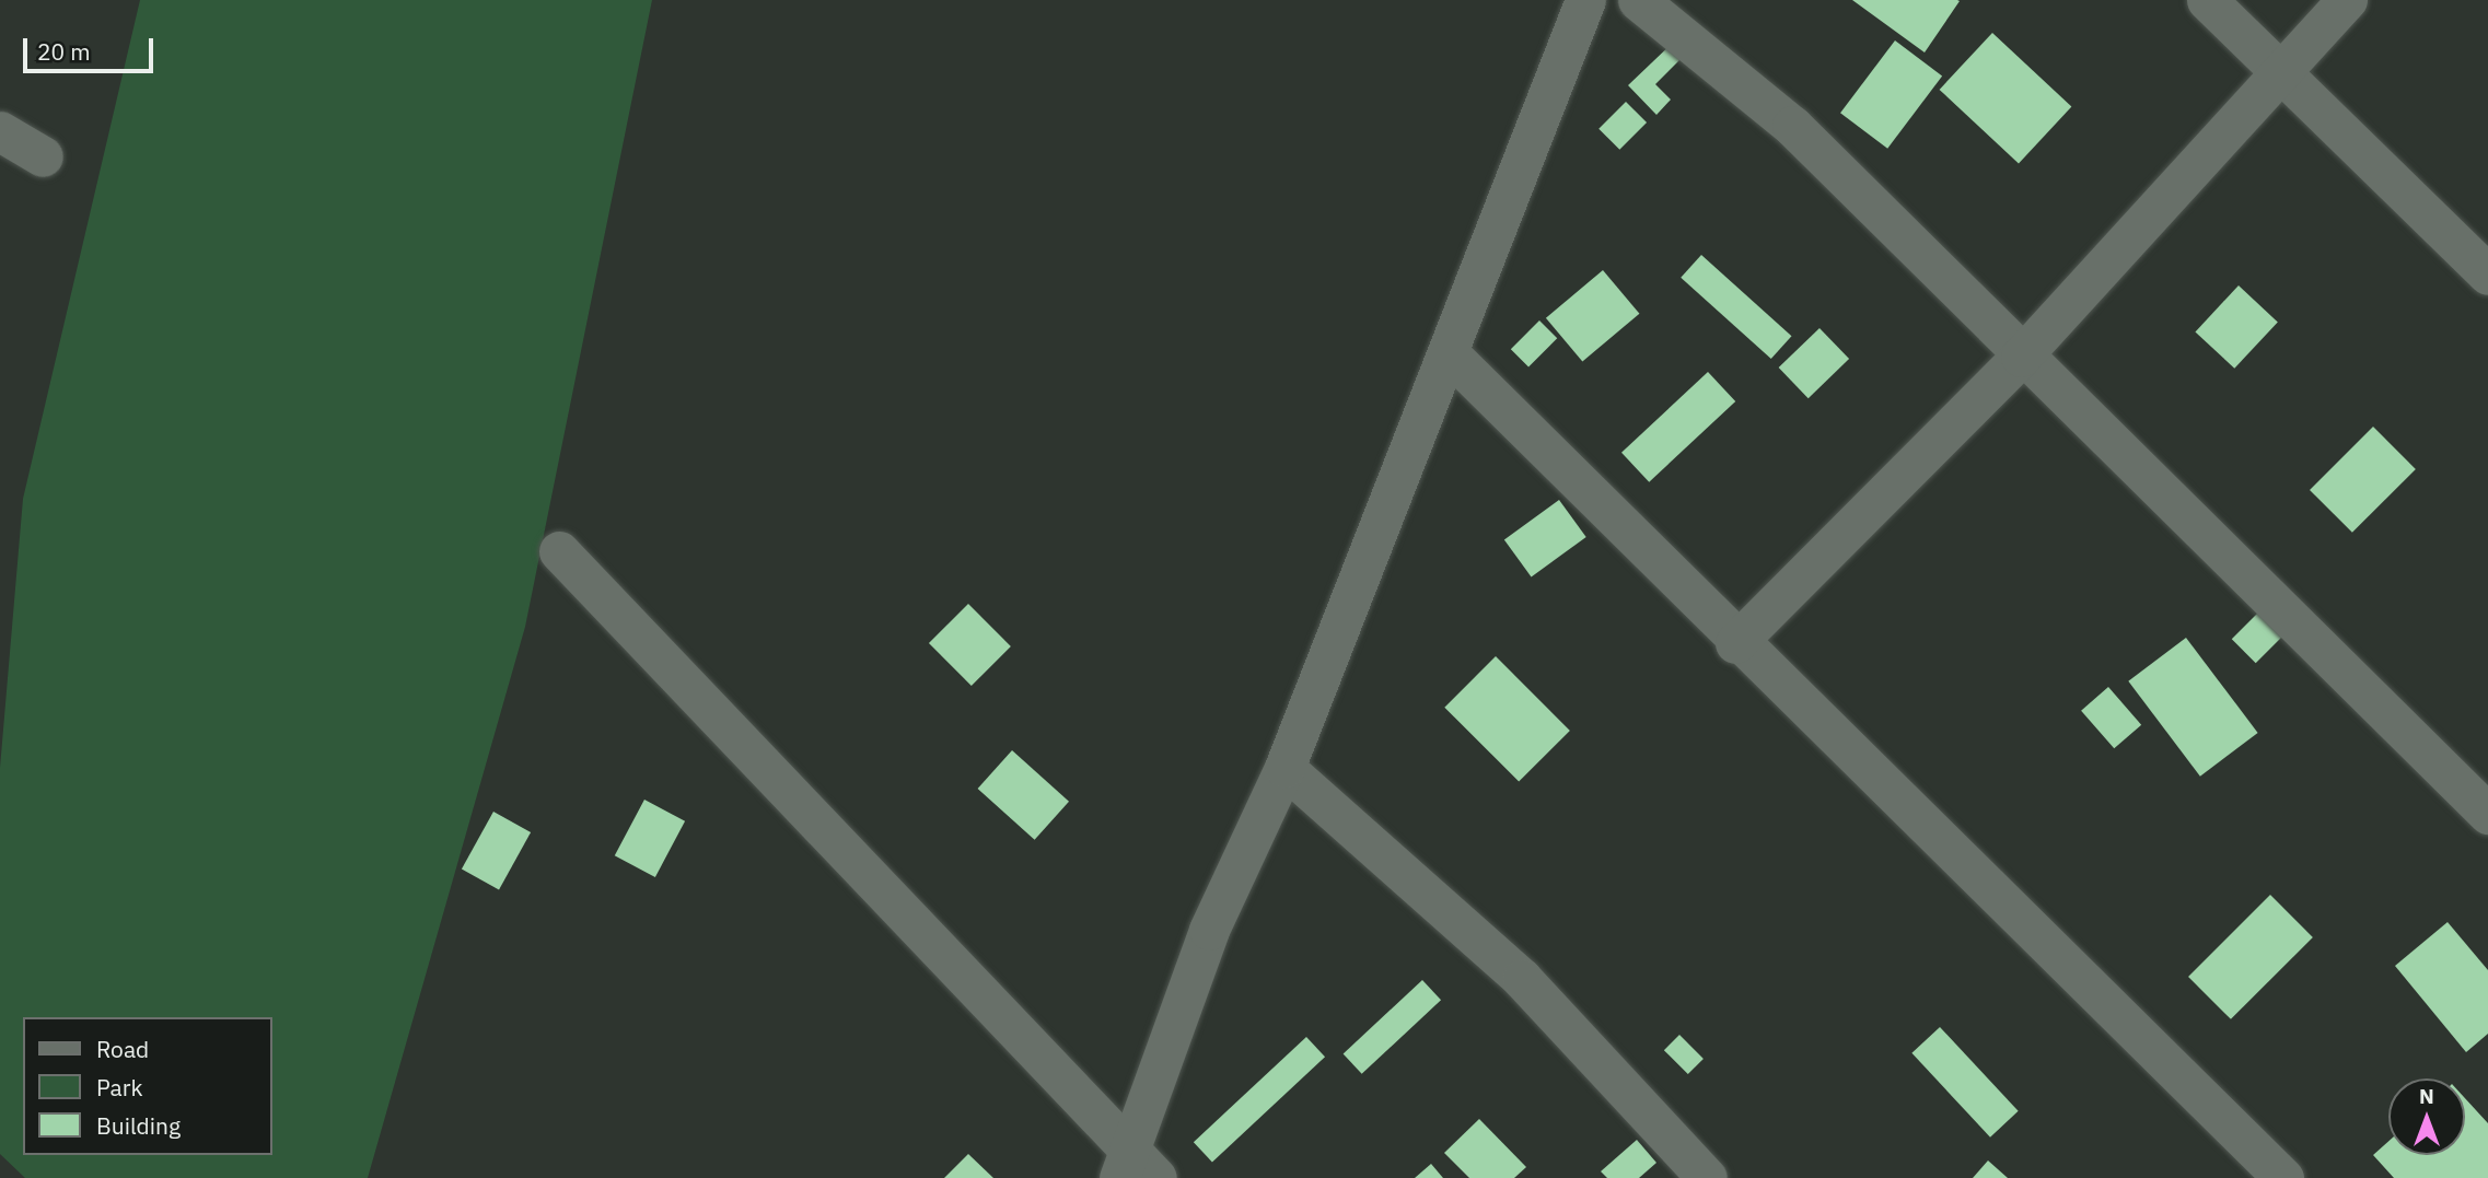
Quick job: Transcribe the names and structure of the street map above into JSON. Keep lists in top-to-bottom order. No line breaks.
{"legend":["Road","Park","Building"],"scale_bar":"20 m","north":"top"}
